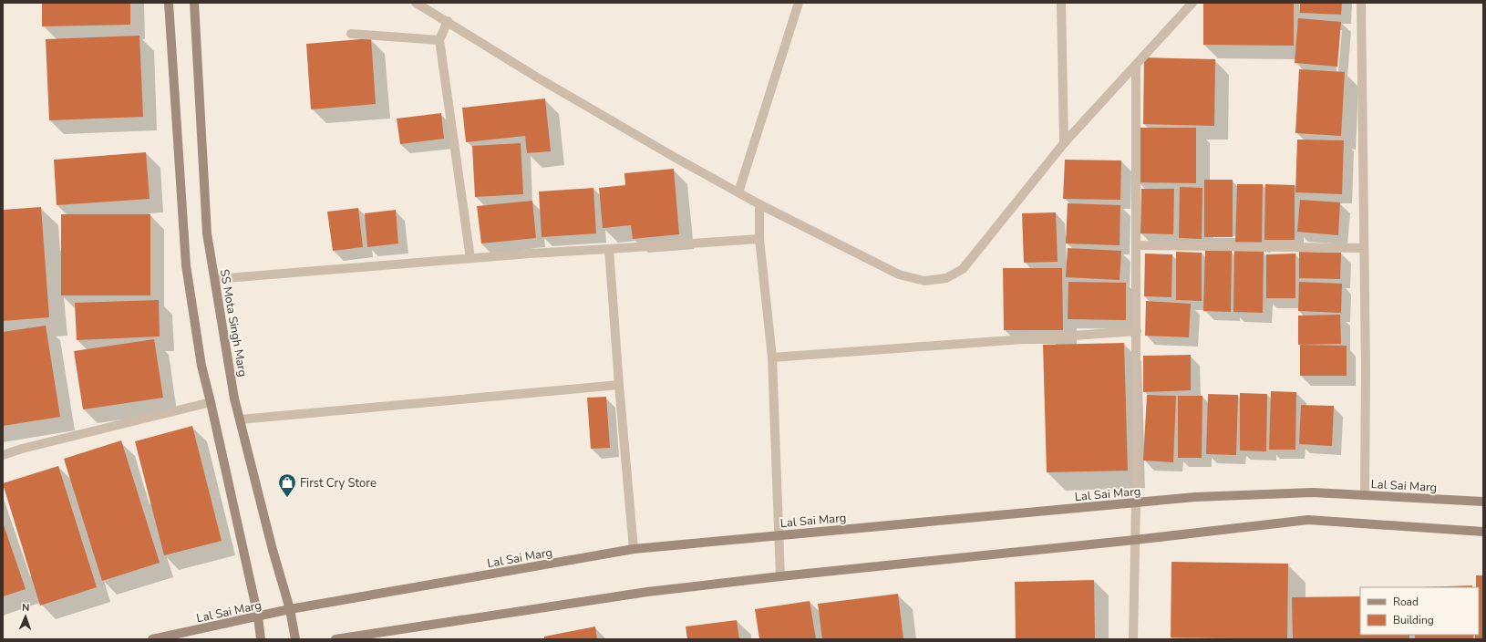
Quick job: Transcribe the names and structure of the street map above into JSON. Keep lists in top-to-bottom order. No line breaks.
{"streets":{"street":["SS Mota Singh Marg","Lal Sai Marg"]},"crossings":[["SS Mota Singh Marg","Lal Sai Marg"]],"places":{"shop":["First Cry Store"]},"legend":["Road","Building"],"north":"top"}
